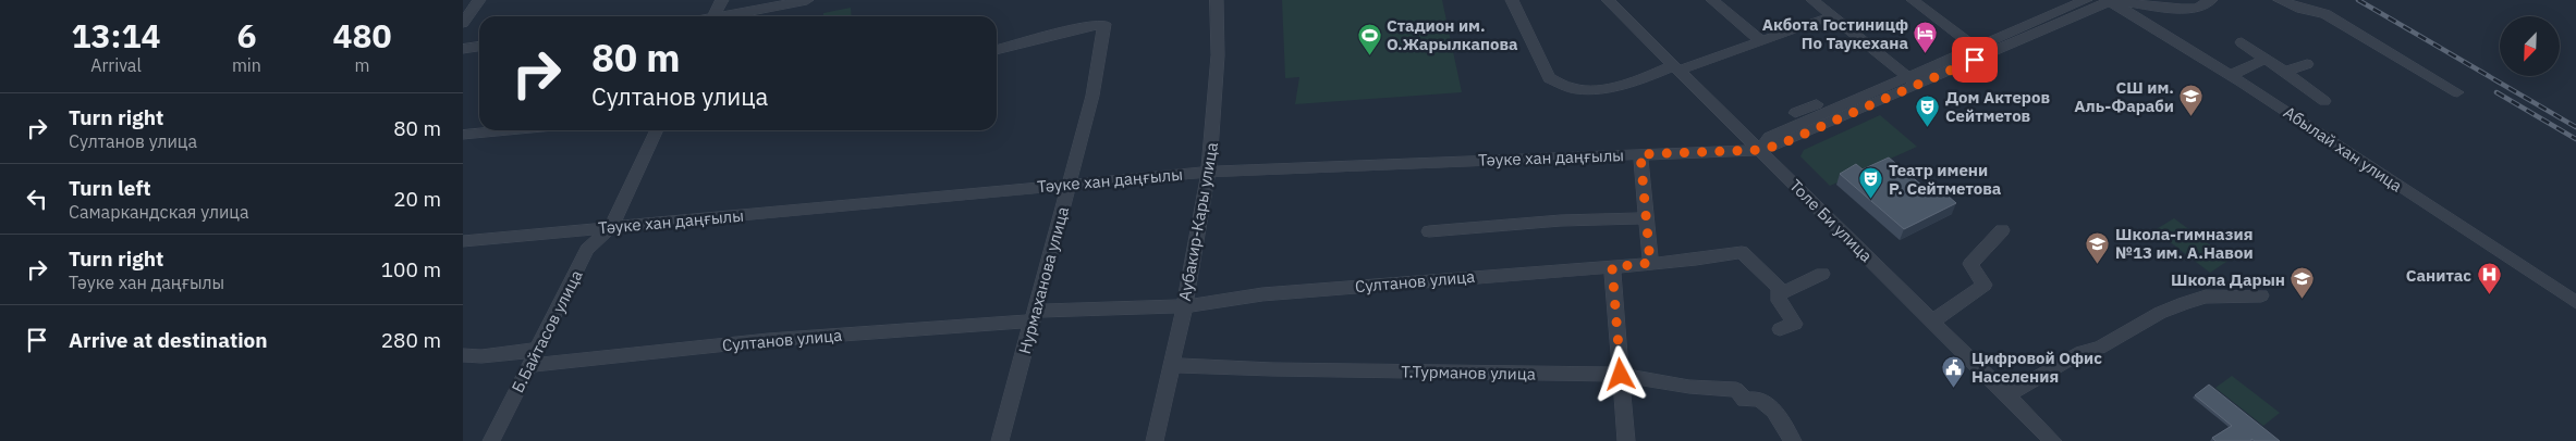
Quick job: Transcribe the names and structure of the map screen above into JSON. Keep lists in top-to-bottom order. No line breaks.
{"streets":{"street":["Абылай хан улица","Тәуке хан даңғылы","Толе Би улица","Аубакир-Кары улица","Нурмаханова улица","Султанов улица","Б.Байтасов улица","Т.Турманов улица"]},"crossings":[["Абылай хан улица","Тәуке хан даңғылы"],["Тәуке хан даңғылы","Толе Би улица"],["Тәуке хан даңғылы","Аубакир-Кары улица"],["Тәуке хан даңғылы","Нурмаханова улица"],["Тәуке хан даңғылы","Б.Байтасов улица"],["Аубакир-Кары улица","Султанов улица"],["Аубакир-Кары улица","Т.Турманов улица"],["Нурмаханова улица","Султанов улица"],["Султанов улица","Б.Байтасов улица"]],"places":{"hotel":["Акбота Гостиницф По Таукехана"],"sports":["Стадион им. О.Жарылкапова"],"school or university":["СШ им. Аль-Фараби","Школа-гимназия №13 им. А.Навои","Школа Дарын"],"theatre":["Дом Актеров Сейтметов","Театр имени Р. Сейтметова"],"hospital":["Санитас"],"public building":["Цифровой Офис Населения"]},"north":"bottom left","page":{"eta":["13:14","Arrival","6","min","480","m"],"turn":["80 m","Султанов улица"],"list":[{"name":"Turn right","note":"Султанов улица","value":"80 m"},{"name":"Turn left","note":"Самаркандская улица","value":"20 m"},{"name":"Turn right","note":"Тәуке хан даңғылы","value":"100 m"},{"name":"Arrive at destination","value":"280 m"}]}}
